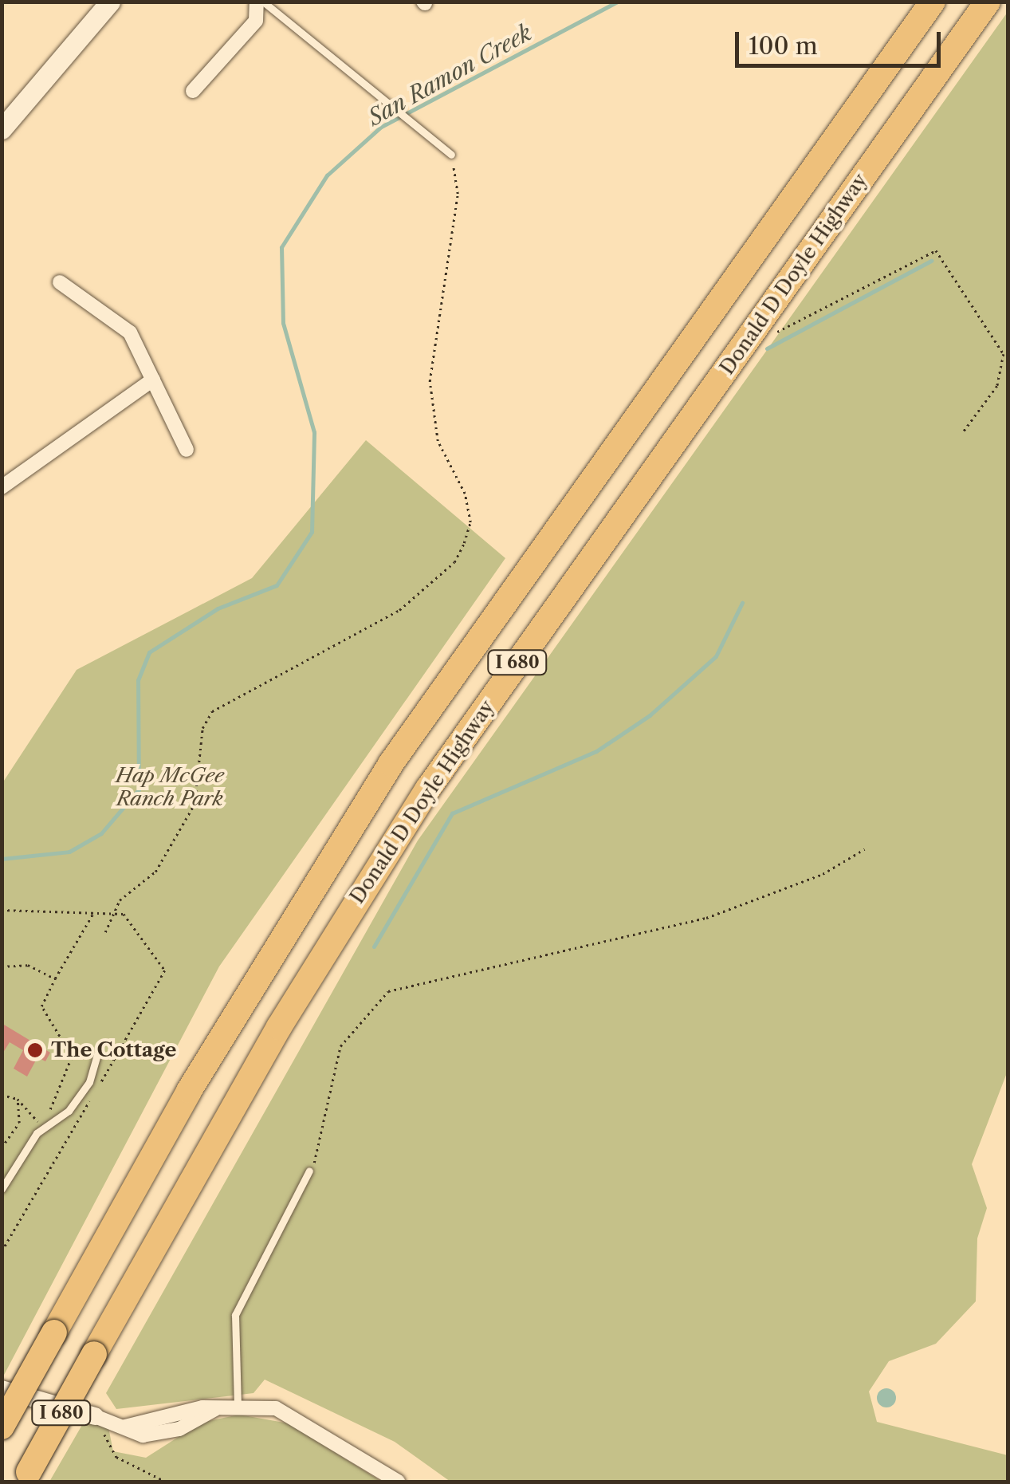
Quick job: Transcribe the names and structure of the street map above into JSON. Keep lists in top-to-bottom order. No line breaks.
{"streets":{"highway":["Donald D Doyle Highway","I 680"]},"water":["San Ramon Creek"],"parks":["Hap McGee Ranch Park"],"places":["The Cottage"],"scale_bar":"100 m"}
